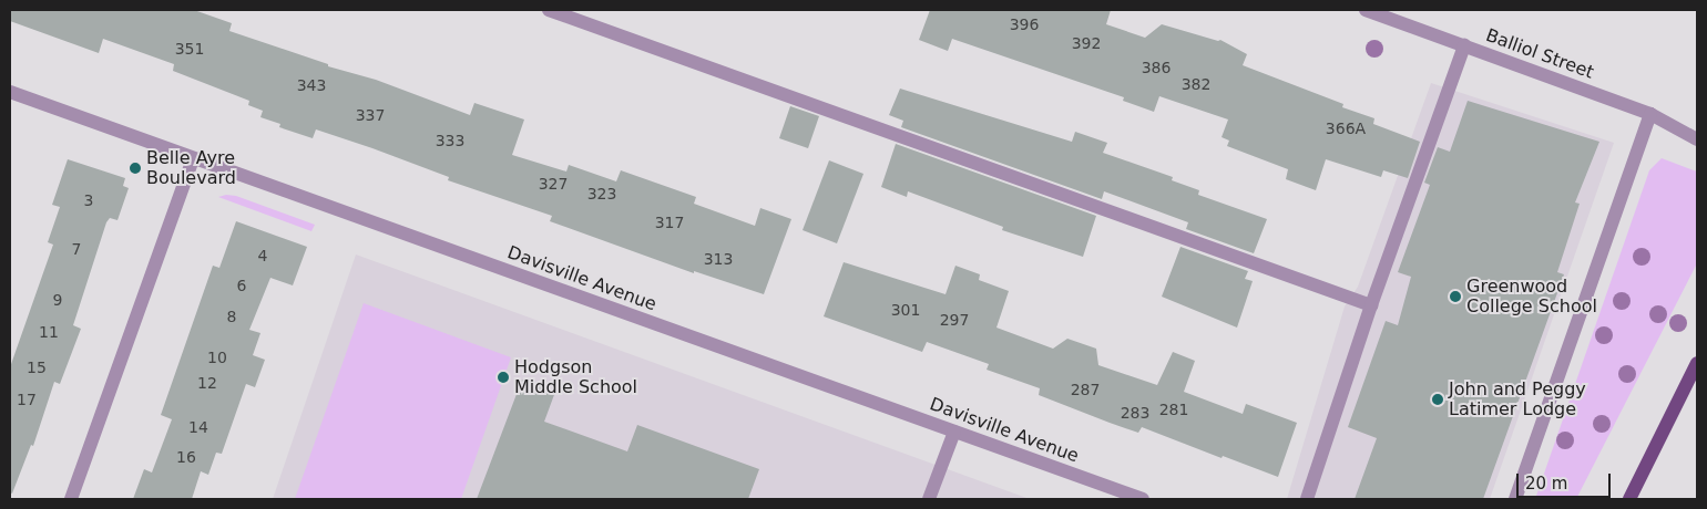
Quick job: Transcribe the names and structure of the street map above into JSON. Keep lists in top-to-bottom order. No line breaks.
{"streets":{"street":["Balliol Street","Davisville Avenue"]},"places":["Belle Ayre Boulevard","Greenwood College School","Hodgson Middle School","John and Peggy Latimer Lodge"],"house_numbers":["396","392","351","386","382","343","337","366A","333","327","323","3","317","7","4","313","6","9","301","8","297","11","10","15","12","287","17","281","283","14","16"],"scale_bar":"20 m"}
